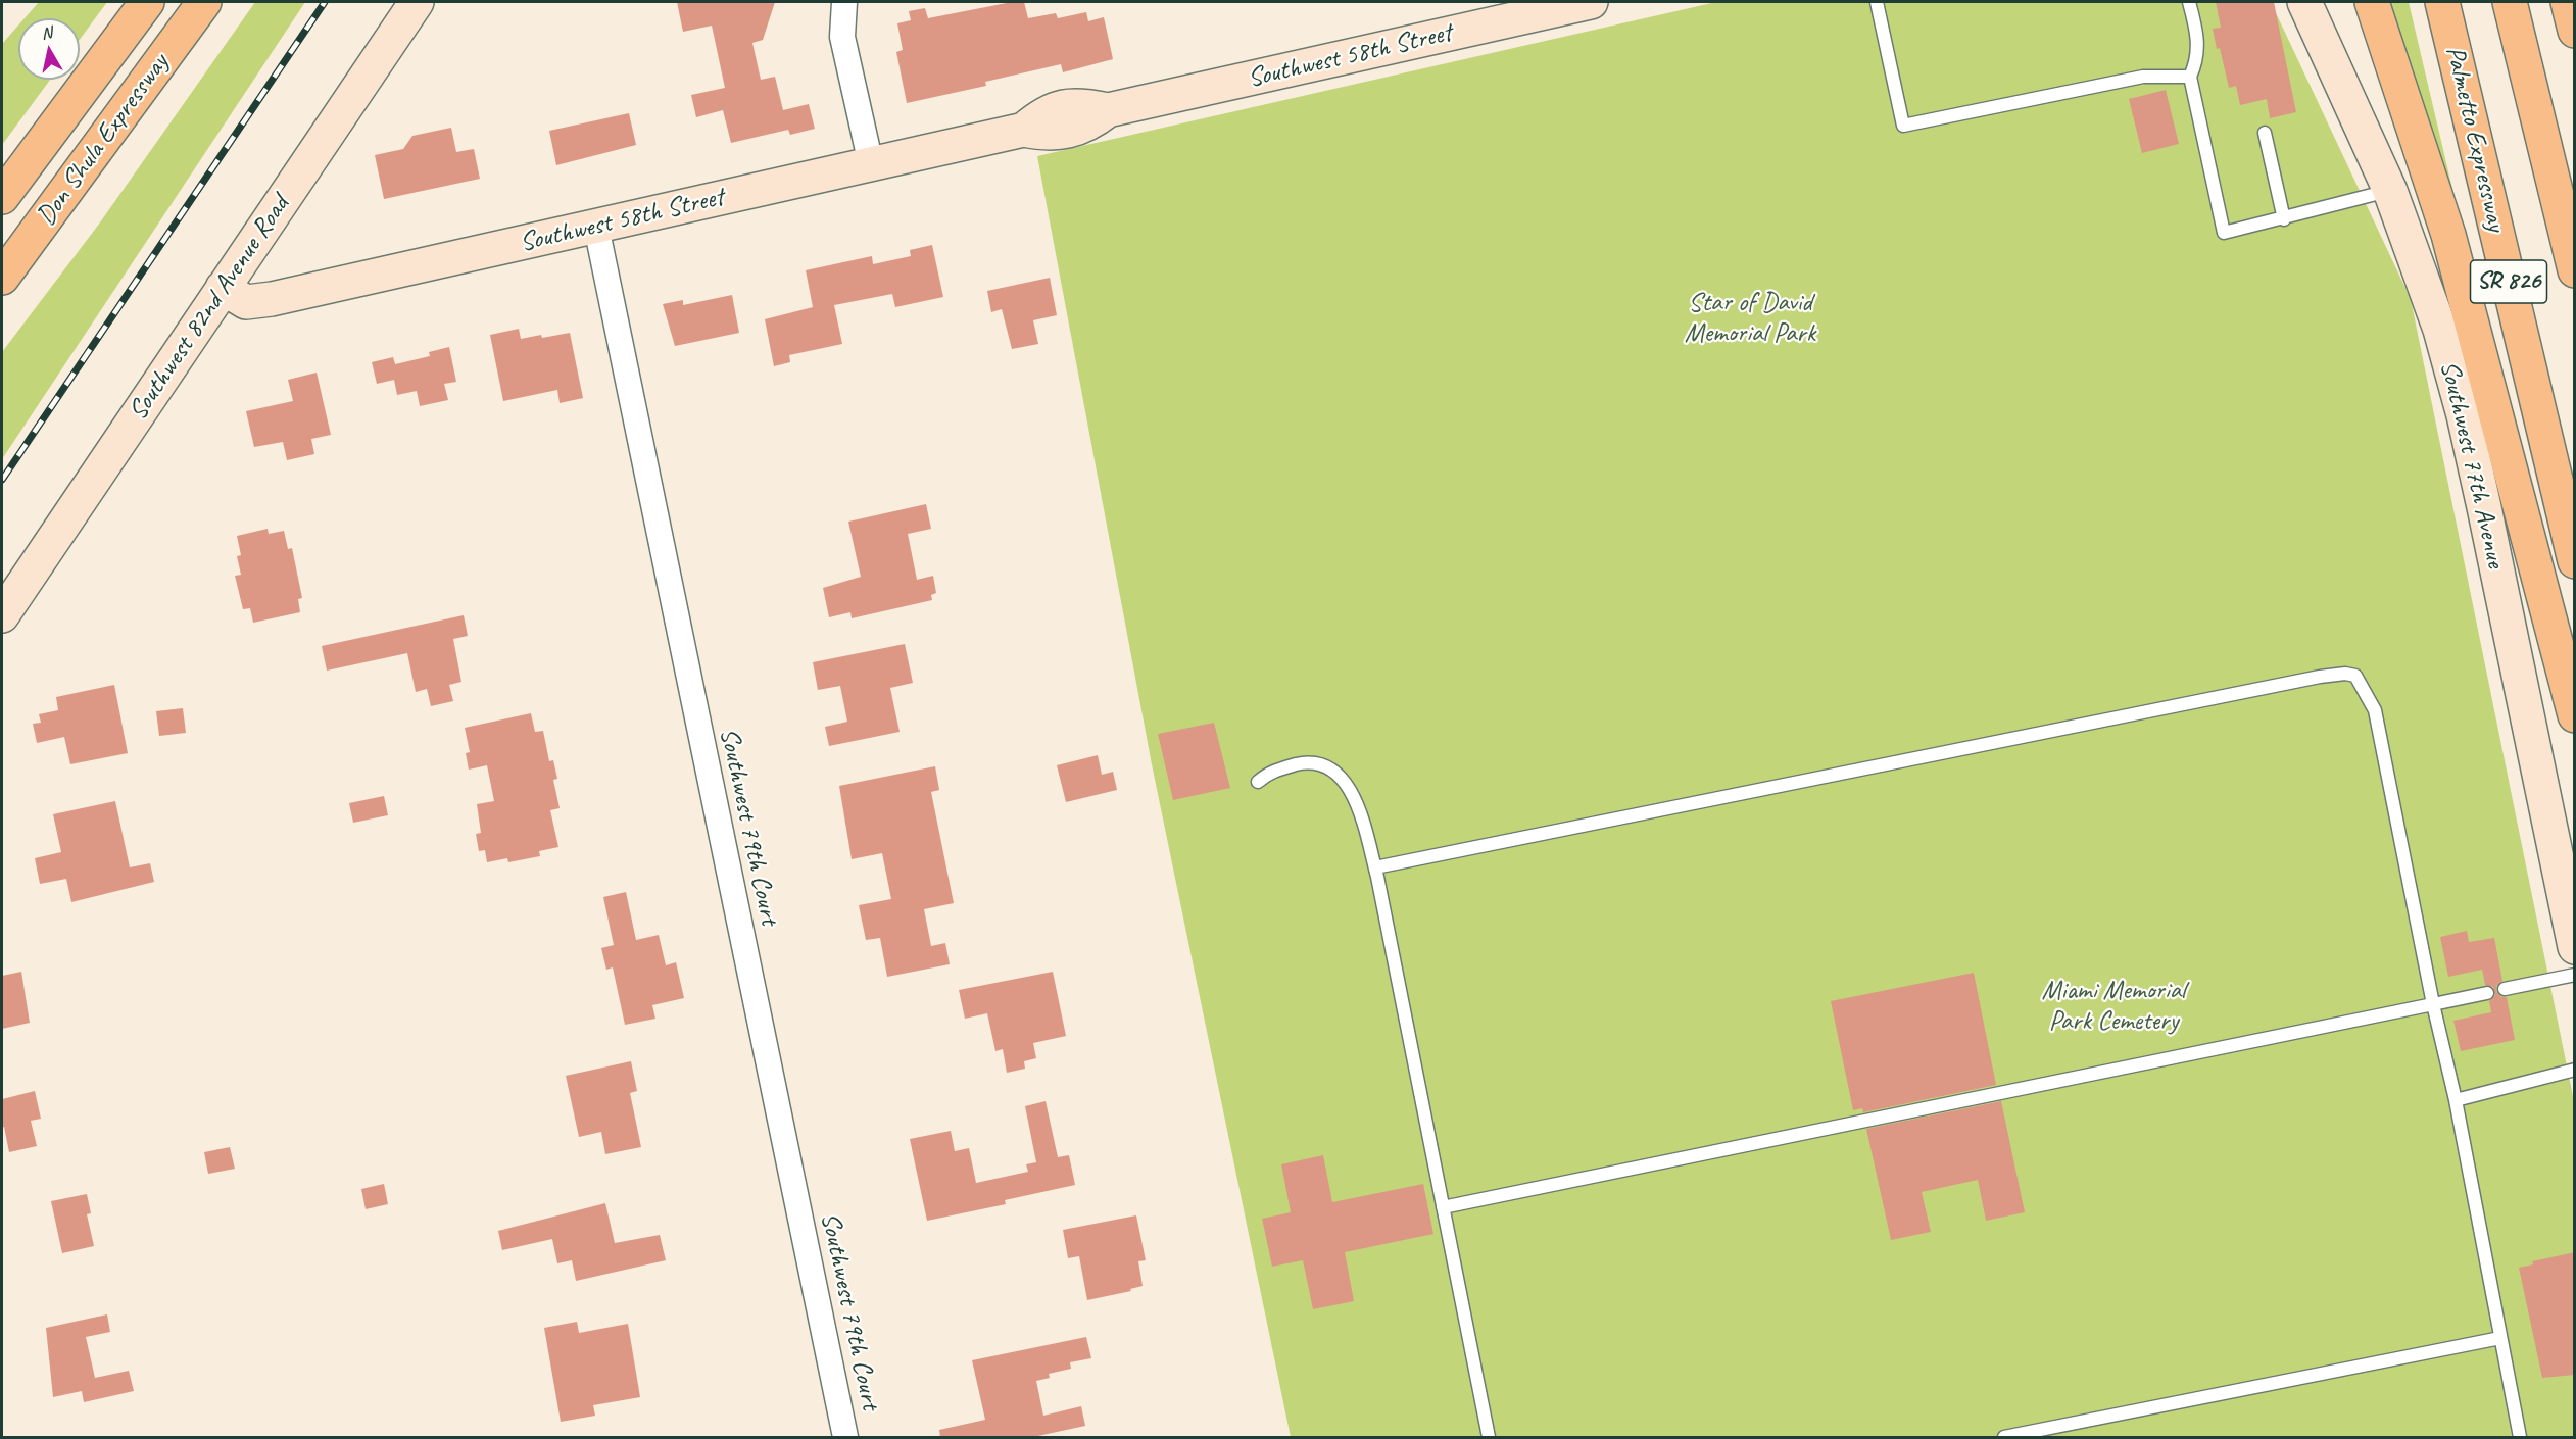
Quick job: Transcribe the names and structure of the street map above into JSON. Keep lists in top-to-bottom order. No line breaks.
{"streets":{"highway":["Palmetto Expressway","Don Shula Expressway","SR 826"],"street":["Southwest 58th Street","Southwest 82nd Avenue Road","Southwest 77th Avenue","Southwest 79th Court"]},"crossings":[["Southwest 58th Street","Southwest 82nd Avenue Road"],["Southwest 58th Street","Southwest 79th Court"]],"parks":["Star of David Memorial Park","Miami Memorial Park Cemetery"],"north":"top"}
